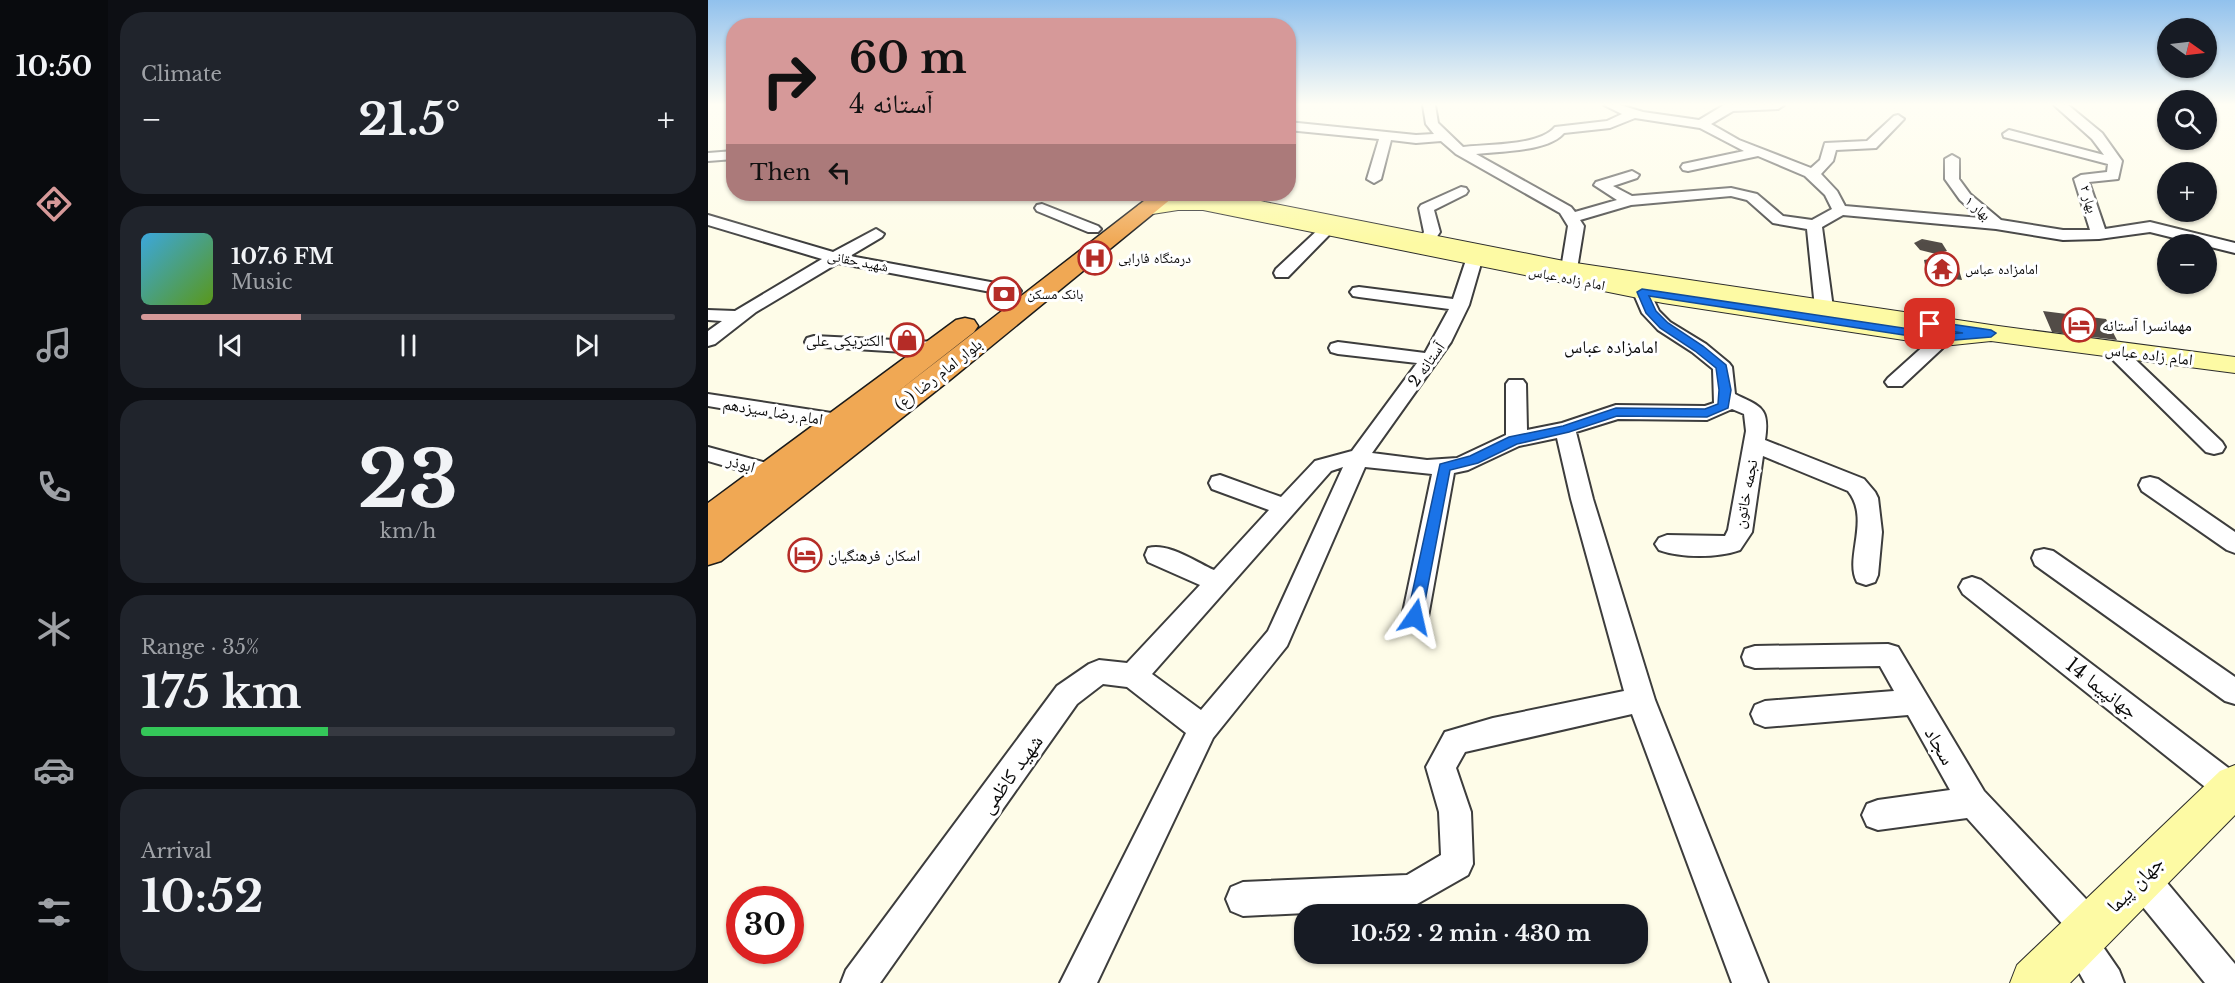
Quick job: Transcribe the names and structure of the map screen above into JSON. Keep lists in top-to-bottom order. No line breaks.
{"streets":{"highway":["بلوار امام رضا (ع)"],"street":["بهار ۲","بهار ۱","شهید حقانی","امام زاده عباس","آستانه 2","امام رضا سیزدهم","ابوذر","نجمه خاتون","جهانپیما 14","سجاد","شهید کاظمی","جهان پیما"]},"crossings":[["شهید حقانی","بلوار امام رضا (ع)"],["امام زاده عباس","آستانه 2"],["بلوار امام رضا (ع)","امام رضا سیزدهم"],["بلوار امام رضا (ع)","ابوذر"],["جهانپیما 14","جهان پیما"],["سجاد","جهان پیما"]],"districts":["امامزاده عباس"],"places":{"hospital":["درمنگاه فارابی"],"temple":["امامزاده عباس"],"bank":["بانک مسکن"],"hotel":["مهمانسرا آستانه","اسکان فرهنگیان"],"shop":["الکتریکی علی"]},"north":"right","page":{"tabs":"10:50","tile":["Climate",["23","km/h"],["Range · 35%","175 km"],["Arrival","10:52"]],"map_buttons":["+","−"],"turn":["60 m","آستانه 4"],"heat":["−","21.5°","+"],"then":"Then","song":["107.6 FM","Music"],"limit":"30","trip":"10:52 · 2 min · 430 m"}}
